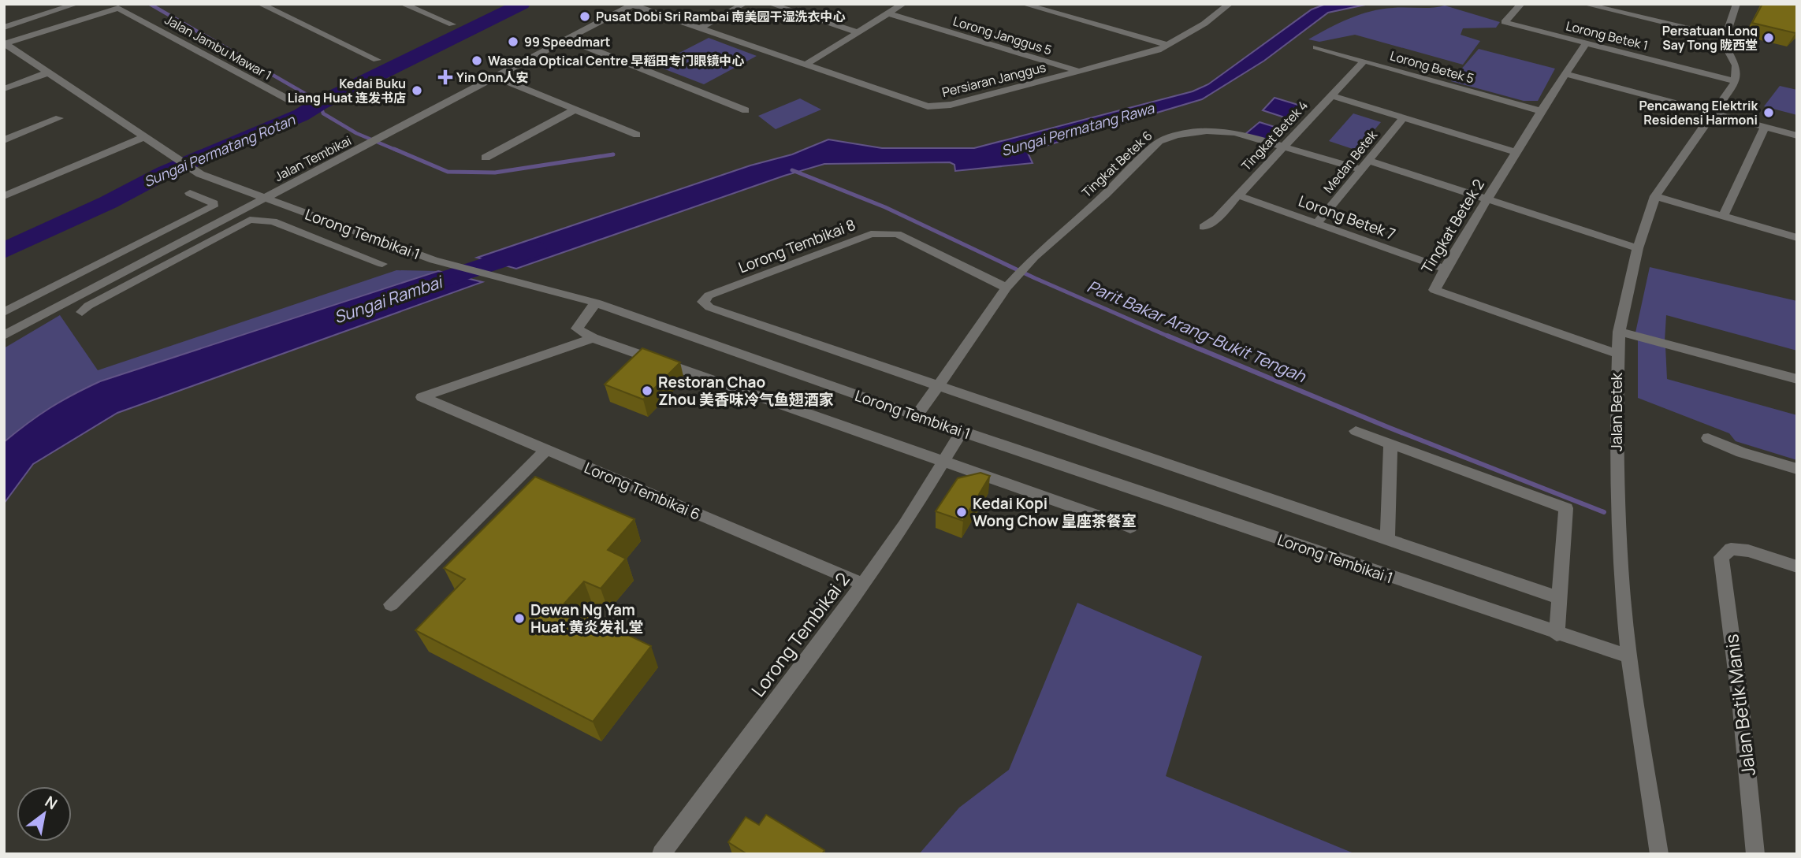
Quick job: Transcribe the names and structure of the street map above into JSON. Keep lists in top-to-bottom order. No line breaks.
{"streets":{"street":["Lorong Janggus 5","Lorong Betek 1","Jalan Jambu Mawar 1","Lorong Betek 5","Persiaran Janggus","Tingkat Betek 4","Jalan Tembikai","Medan Betek","Tingkat Betek 6","Lorong Betek 7","Tingkat Betek 2","Lorong Tembikai 1","Lorong Tembikai 8","Jalan Betek","Lorong Tembikai 6","Lorong Tembikai 2","Jalan Betik Manis"]},"crossings":[["Lorong Janggus 5","Persiaran Janggus"],["Lorong Betek 1","Tingkat Betek 2"],["Lorong Betek 1","Jalan Betek"],["Jalan Jambu Mawar 1","Lorong Tembikai 1"],["Lorong Betek 5","Tingkat Betek 4"],["Lorong Betek 5","Tingkat Betek 2"],["Persiaran Janggus","Jalan Tembikai"],["Tingkat Betek 4","Medan Betek"],["Tingkat Betek 4","Tingkat Betek 6"],["Tingkat Betek 4","Lorong Betek 7"],["Jalan Tembikai","Lorong Tembikai 1"],["Medan Betek","Tingkat Betek 6"],["Medan Betek","Lorong Betek 7"],["Medan Betek","Tingkat Betek 2"],["Tingkat Betek 6","Tingkat Betek 2"],["Tingkat Betek 6","Lorong Tembikai 1"],["Tingkat Betek 6","Lorong Tembikai 8"],["Tingkat Betek 6","Jalan Betek"],["Lorong Betek 7","Tingkat Betek 2"],["Tingkat Betek 2","Jalan Betek"],["Lorong Tembikai 1","Jalan Betek"],["Lorong Tembikai 1","Lorong Tembikai 2"],["Lorong Tembikai 6","Lorong Tembikai 2"]],"water":["Sungai Permatang Rawa","Sungai Permatang Rotan","Sungai Rambai","Parit Bakar Arang-Bukit Tengah"],"places":{"other":["Pusat Dobi Sri Rambai 南美园干湿洗衣中心","Persatuan Long Say Tong 陇西堂","99 Speedmart","Waseda Optical Centre 早稻田专门眼镜中心","Kedai Buku Liang Huat 连发书店","Pencawang Elektrik Residensi Harmoni","Restoran Chao Zhou 美香味冷气鱼翅酒家","Kedai Kopi Wong Chow 皇座茶餐室","Dewan Ng Yam Huat 黄炎发礼堂"],"health":["Yin Onn人安"]},"north":"top right"}
